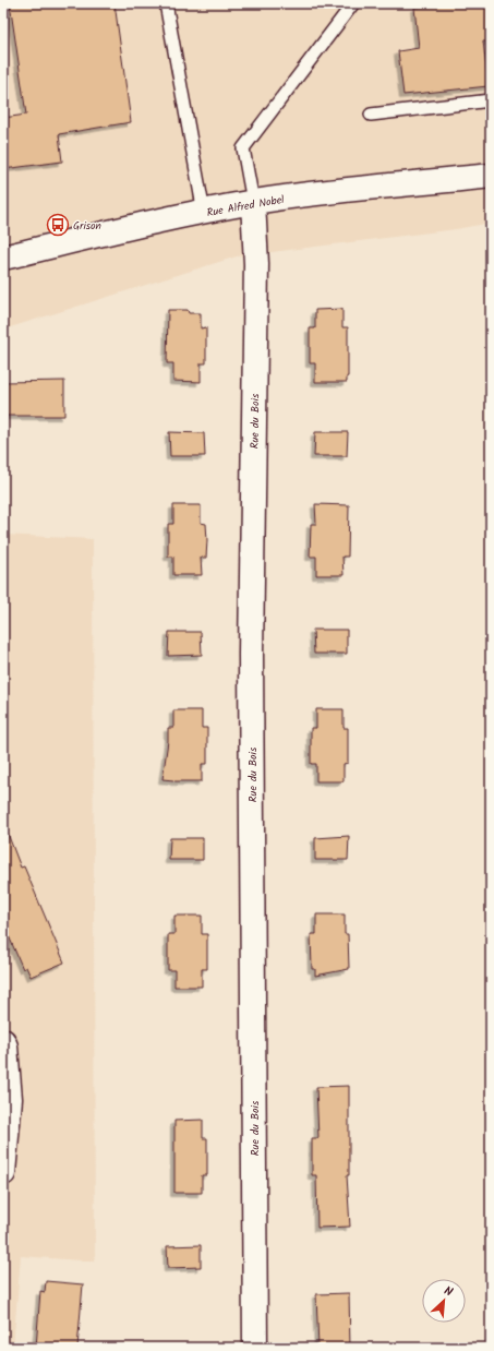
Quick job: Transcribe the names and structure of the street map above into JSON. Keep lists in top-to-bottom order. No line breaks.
{"streets":{"street":["Rue Alfred Nobel","Rue du Bois"]},"crossings":[["Rue Alfred Nobel","Rue du Bois"]],"places":{"bus stop":["Grison"]},"north":"top right"}
